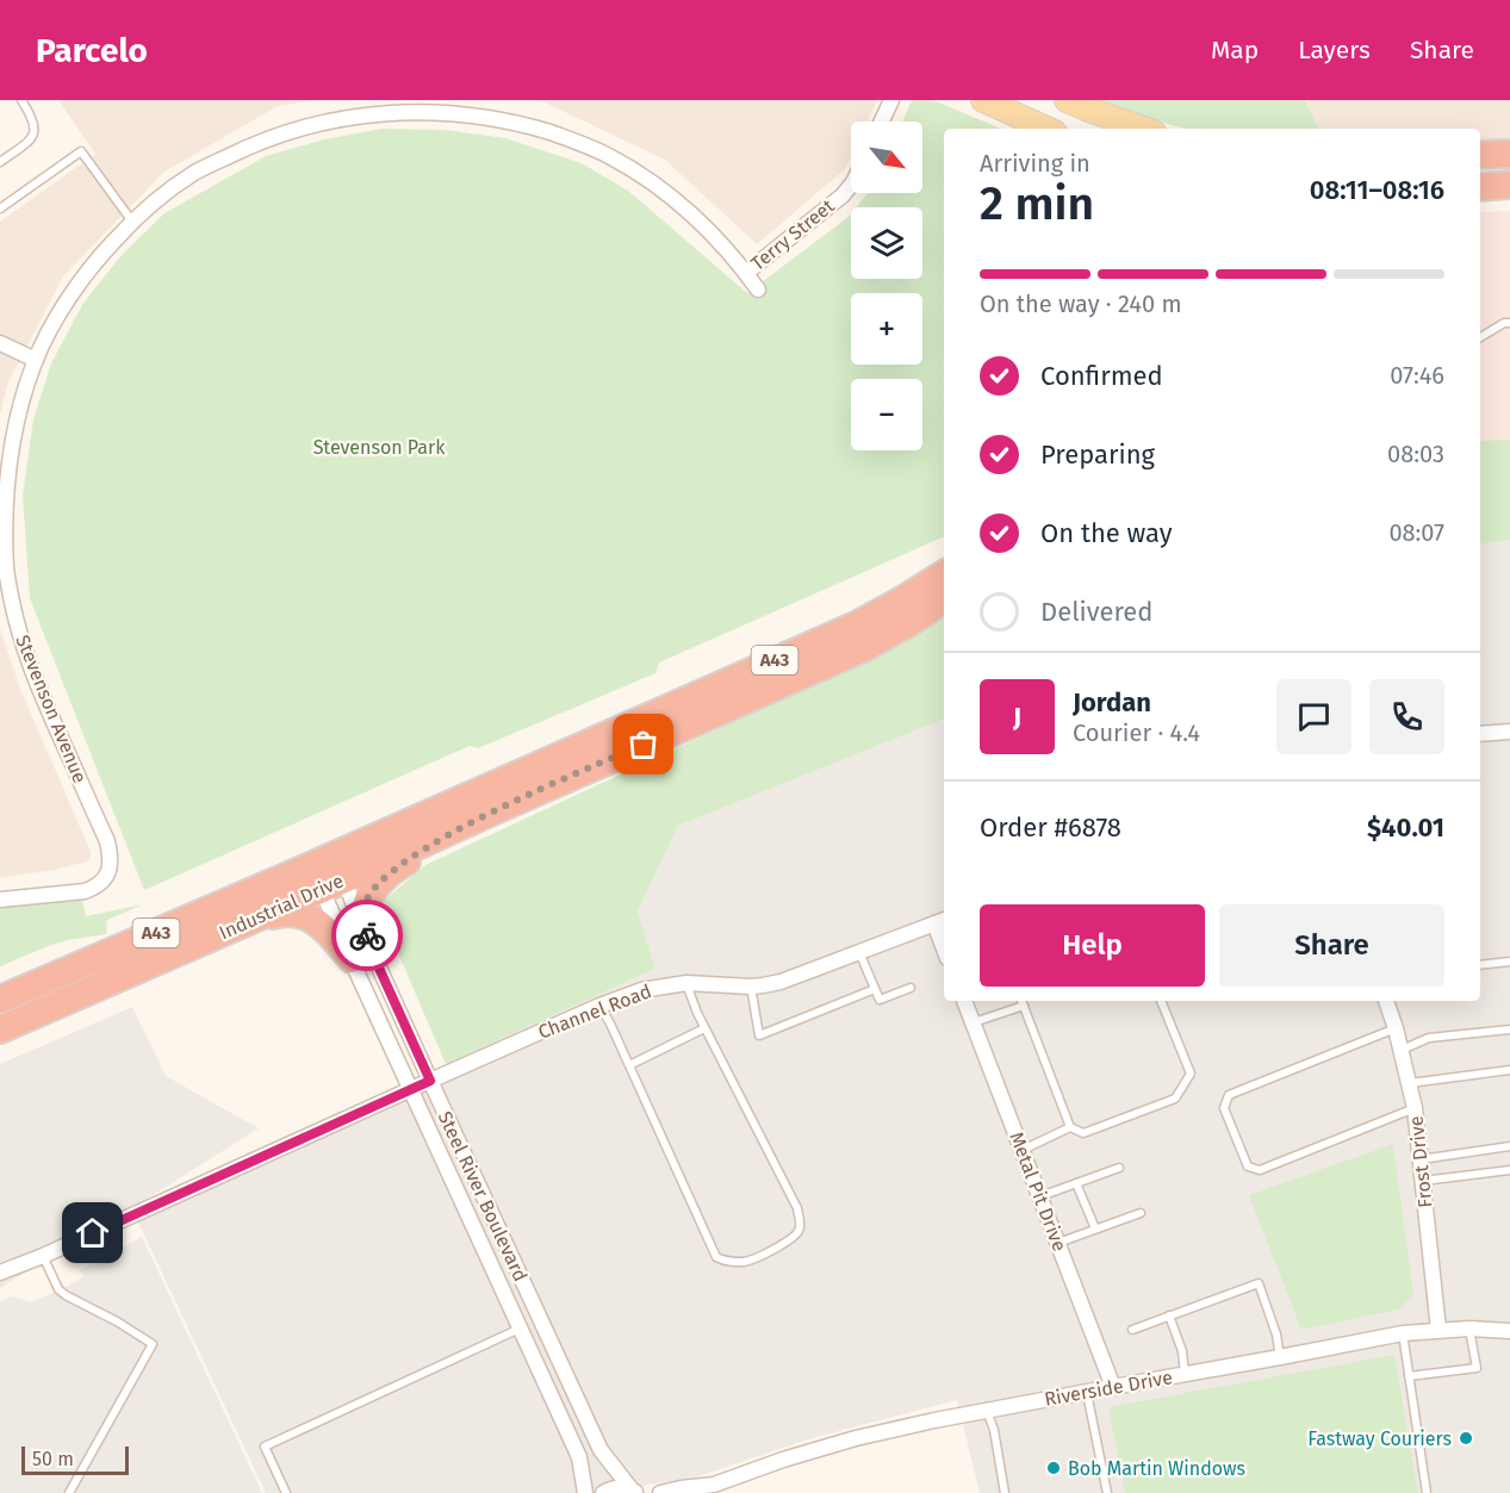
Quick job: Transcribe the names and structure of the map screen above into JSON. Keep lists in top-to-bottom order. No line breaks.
{"streets":{"highway":["A43","Industrial Drive"],"street":["Terry Street","Stevenson Avenue","Channel Road","Frost Drive","Metal Pit Drive","Steel River Boulevard","Riverside Drive"]},"crossings":[["Terry Street","Stevenson Avenue"],["Industrial Drive","Steel River Boulevard"],["Channel Road","Steel River Boulevard"],["Frost Drive","Riverside Drive"],["Metal Pit Drive","Riverside Drive"]],"parks":["Stevenson Park"],"places":["Fastway Couriers","Bob Martin Windows"],"scale_bar":"50 m","north":"bottom right","page":{"header":"Parcelo","nav":["Map","Layers","Share"],"map_buttons":["+","−"],"heading":["2 min","Arriving in","08:11–08:16"],"panel":["Jordan","Courier · 4.4","Order #6878","$40.01"],"bar":"On the way · 240 m","list":[["Confirmed","07:46"],["Preparing","08:03"],["On the way","08:07"],"Delivered"],"round":"J","buttons":["Help","Share"],"scale":"50 m"}}
